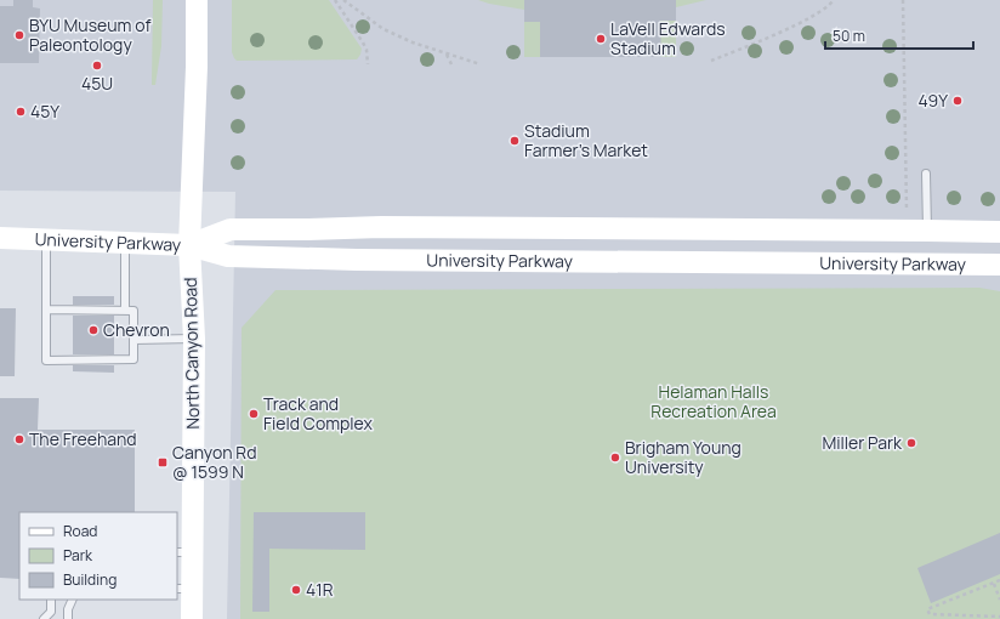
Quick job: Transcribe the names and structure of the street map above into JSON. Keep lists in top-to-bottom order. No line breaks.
{"streets":{"main road":["University Parkway","North Canyon Road"]},"crossings":[["University Parkway","North Canyon Road"]],"parks":["Helaman Halls Recreation Area"],"places":{"other":["BYU Museum of Paleontology","LaVell Edwards Stadium","45U","49Y","45Y","Stadium Farmer's Market","Chevron","Track and Field Complex","The Freehand","Miller Park","Brigham Young University","41R"],"transit":["Canyon Rd @ 1599 N"]},"legend":["Road","Park","Building"],"scale_bar":"50 m"}
